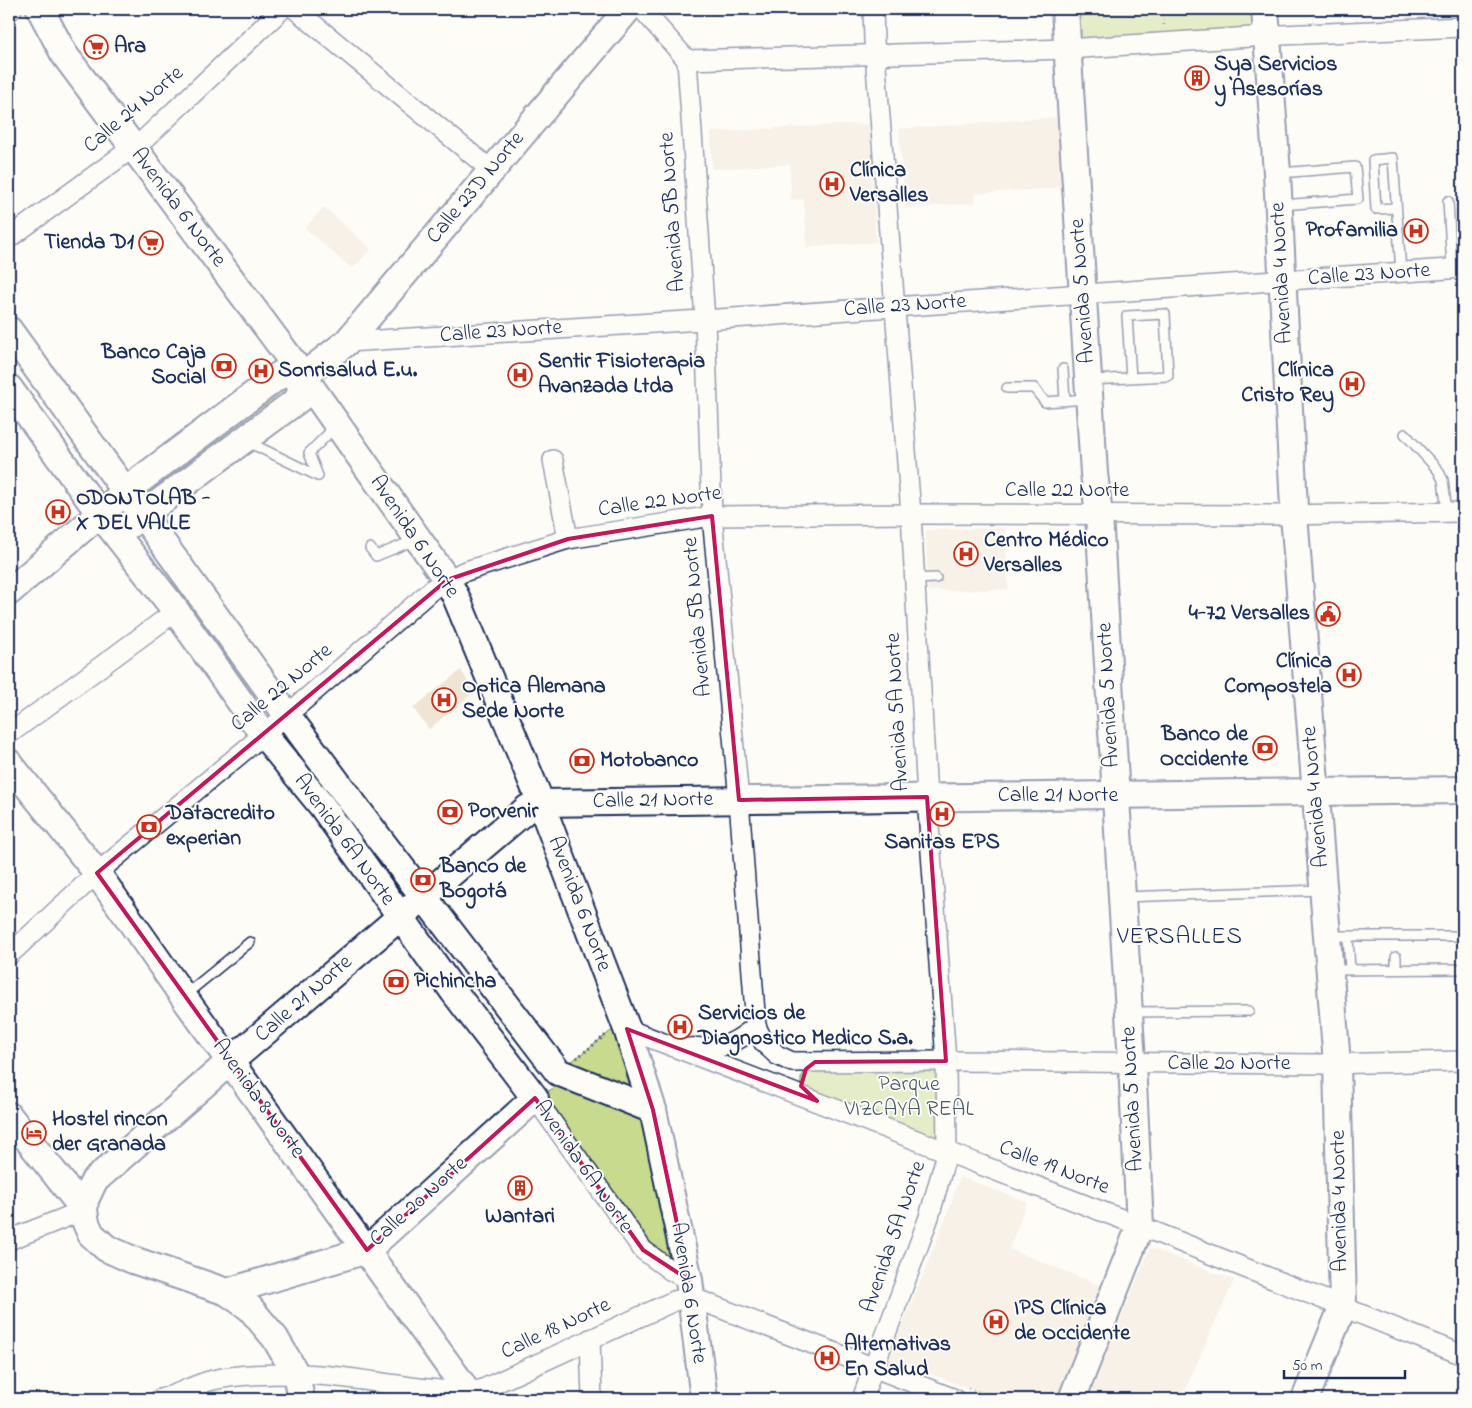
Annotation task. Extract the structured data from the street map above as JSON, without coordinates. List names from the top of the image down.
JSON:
{
  "streets": {
    "street": [
      "Calle 24 Norte",
      "Calle 23D Norte",
      "Avenida 6 Norte",
      "Avenida 5B Norte",
      "Avenida 4 Norte",
      "Calle 23 Norte",
      "Avenida 5 Norte",
      "Calle 22 Norte",
      "Avenida 5A Norte",
      "Calle 21 Norte",
      "Avenida 6A Norte",
      "Calle 20 Norte",
      "Avenida 8 Norte",
      "Calle 19 Norte",
      "Calle 18 Norte"
    ]
  },
  "crossings": [
    ["Calle 24 Norte", "Avenida 6 Norte"],
    ["Calle 23D Norte", "Avenida 6 Norte"],
    ["Calle 23D Norte", "Calle 23 Norte"],
    ["Avenida 6 Norte", "Calle 22 Norte"],
    ["Avenida 6 Norte", "Calle 21 Norte"],
    ["Avenida 6 Norte", "Avenida 6A Norte"],
    ["Avenida 6 Norte", "Calle 19 Norte"],
    ["Avenida 6 Norte", "Calle 18 Norte"],
    ["Avenida 5B Norte", "Calle 23 Norte"],
    ["Avenida 5B Norte", "Calle 22 Norte"],
    ["Avenida 5B Norte", "Calle 21 Norte"],
    ["Avenida 5B Norte", "Calle 20 Norte"],
    ["Avenida 4 Norte", "Calle 23 Norte"],
    ["Avenida 4 Norte", "Calle 22 Norte"],
    ["Avenida 4 Norte", "Calle 21 Norte"],
    ["Avenida 4 Norte", "Calle 20 Norte"],
    ["Avenida 4 Norte", "Calle 19 Norte"],
    ["Calle 23 Norte", "Avenida 5 Norte"],
    ["Calle 23 Norte", "Avenida 5A Norte"],
    ["Avenida 5 Norte", "Calle 22 Norte"],
    ["Avenida 5 Norte", "Calle 21 Norte"],
    ["Avenida 5 Norte", "Calle 20 Norte"],
    ["Avenida 5 Norte", "Calle 19 Norte"],
    ["Calle 22 Norte", "Avenida 5A Norte"],
    ["Calle 22 Norte", "Avenida 6A Norte"],
    ["Calle 22 Norte", "Avenida 8 Norte"],
    ["Avenida 5A Norte", "Calle 21 Norte"],
    ["Avenida 5A Norte", "Calle 20 Norte"],
    ["Avenida 5A Norte", "Calle 19 Norte"],
    ["Calle 21 Norte", "Avenida 6A Norte"],
    ["Calle 21 Norte", "Avenida 8 Norte"],
    ["Avenida 6A Norte", "Calle 20 Norte"],
    ["Avenida 6A Norte", "Calle 18 Norte"],
    ["Calle 20 Norte", "Avenida 8 Norte"],
    ["Avenida 8 Norte", "Calle 18 Norte"]
  ],
  "districts": ["VERSALLES"],
  "parks": ["Parque VIZCAYA REAL"],
  "places": {
    "supermarket": ["Ara", "Tienda D1"],
    "building": ["Sya Servicios y Asesorías", "Wantari"],
    "hospital": [
      "Clínica Versalles",
      "Profamilia",
      "Sonrisalud E.u.",
      "Sentir Fisioterapia Avanzada Ltda",
      "Clínica Cristo Rey",
      "ODONTOLAB - X DEL VALLE",
      "Centro Médico Versalles",
      "Clínica Compostela",
      "Optica Alemana Sede Norte",
      "Sanitas EPS",
      "Servicios de Diagnostico Medico S.a.",
      "IPS Clínica de Occidente",
      "Alternativas En Salud"
    ],
    "bank": [
      "Banco Caja Social",
      "Banco de Occidente",
      "Motobanco",
      "Porvenir",
      "Datacredito experian",
      "Banco de Bogotá",
      "Pichincha"
    ],
    "public building": ["4-72 Versalles"],
    "hotel": ["Hostel rincon der Granada"]
  },
  "scale_bar": "50 m"
}
